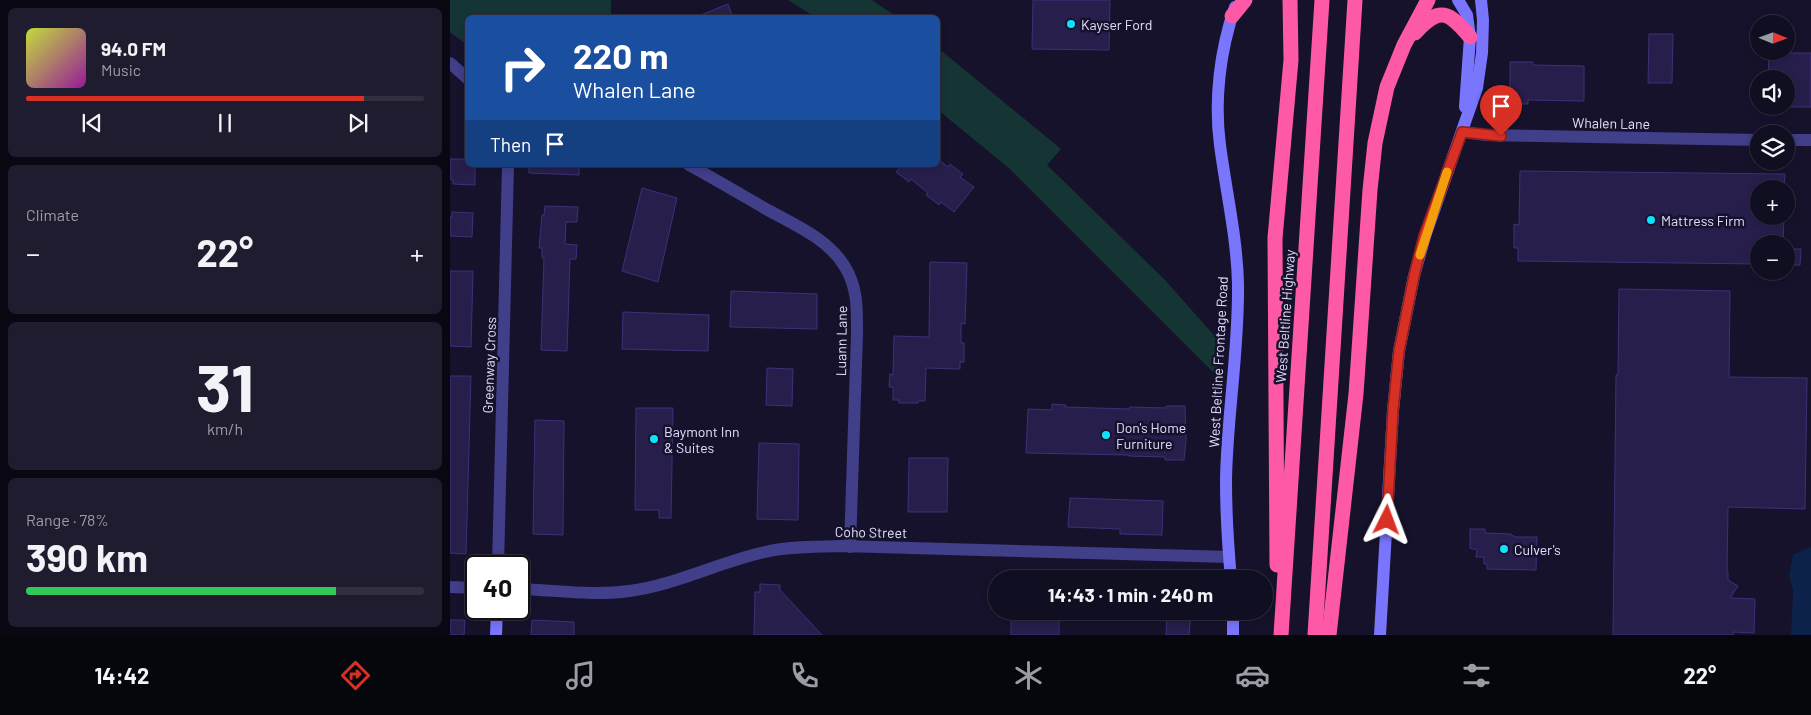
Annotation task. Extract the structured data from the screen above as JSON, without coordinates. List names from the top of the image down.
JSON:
{
  "streets": {
    "highway": ["West Beltline Highway"],
    "street": [
      "Whalen Lane",
      "Luann Lane",
      "West Beltline Frontage Road",
      "Greenway Cross",
      "Coho Street"
    ]
  },
  "crossings": [
    ["Luann Lane", "Coho Street"],
    ["West Beltline Frontage Road", "Coho Street"]
  ],
  "places": [
    "Kayser Ford",
    "Mattress Firm",
    "Don's Home Furniture",
    "Baymont Inn & Suites",
    "Culver's"
  ],
  "north": "right",
  "page": {
    "map_buttons": ["+", "−"],
    "turn": ["220 m", "Whalen Lane"],
    "song": ["94.0 FM", "Music"],
    "then": "Then",
    "tile": [
      "Climate",
      ["31", "km/h"],
      ["Range · 78%", "390 km"]
    ],
    "heat": ["−", "22°", "+"],
    "limit": "40",
    "trip": "14:43 · 1 min · 240 m",
    "tabs": ["14:42", "22°"]
  }
}
